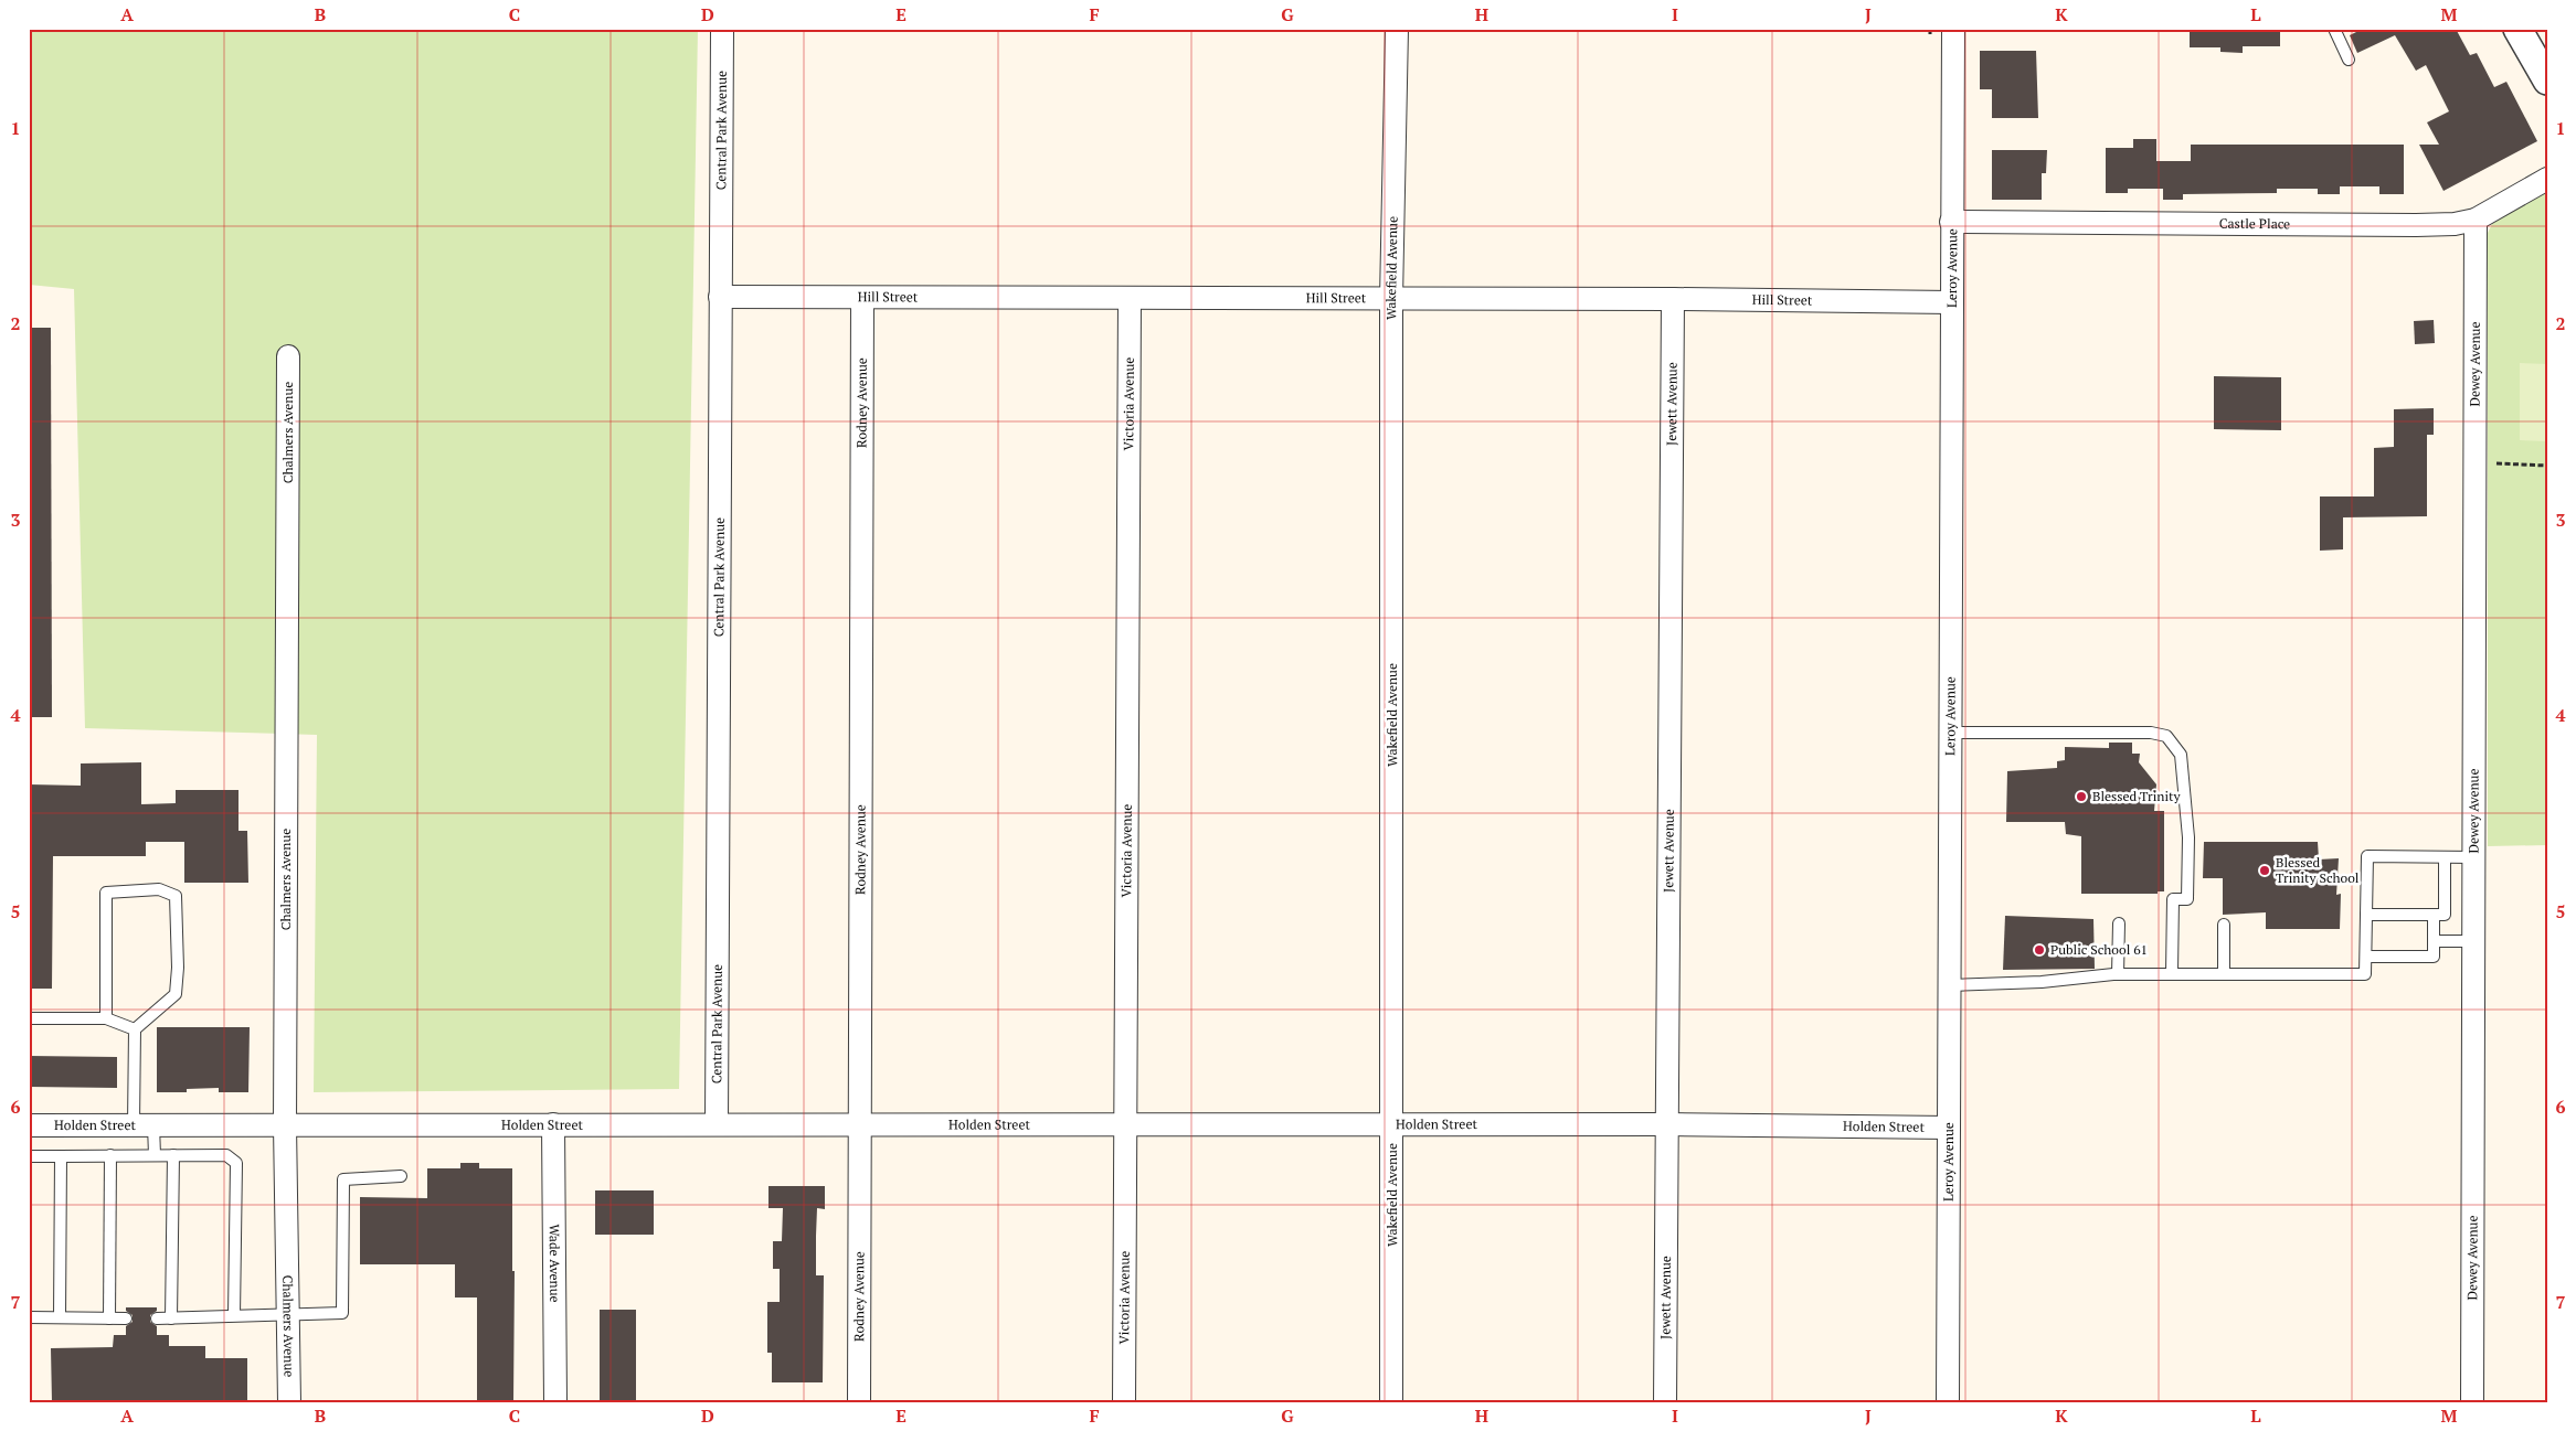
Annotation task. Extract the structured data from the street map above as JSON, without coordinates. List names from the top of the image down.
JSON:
{
  "streets": {
    "street": [
      "Central Park Avenue",
      "Castle Place",
      "Wakefield Avenue",
      "Leroy Avenue",
      "Hill Street",
      "Dewey Avenue",
      "Rodney Avenue",
      "Victoria Avenue",
      "Jewett Avenue",
      "Chalmers Avenue",
      "Holden Street",
      "Wade Avenue"
    ]
  },
  "crossings": [
    ["Central Park Avenue", "Hill Street"],
    ["Central Park Avenue", "Holden Street"],
    ["Castle Place", "Leroy Avenue"],
    ["Castle Place", "Dewey Avenue"],
    ["Wakefield Avenue", "Hill Street"],
    ["Wakefield Avenue", "Holden Street"],
    ["Leroy Avenue", "Hill Street"],
    ["Leroy Avenue", "Holden Street"],
    ["Hill Street", "Rodney Avenue"],
    ["Hill Street", "Victoria Avenue"],
    ["Hill Street", "Jewett Avenue"],
    ["Rodney Avenue", "Holden Street"],
    ["Victoria Avenue", "Holden Street"],
    ["Jewett Avenue", "Holden Street"],
    ["Chalmers Avenue", "Holden Street"],
    ["Holden Street", "Wade Avenue"]
  ],
  "places": ["Blessed Trinity", "Blessed Trinity School", "Public School 61"],
  "grid": {
    "columns": [
      "A",
      "B",
      "C",
      "D",
      "E",
      "F",
      "G",
      "H",
      "I",
      "J",
      "K",
      "L",
      "M"
    ],
    "rows": [
      "1",
      "2",
      "3",
      "4",
      "5",
      "6",
      "7"
    ]
  }
}
